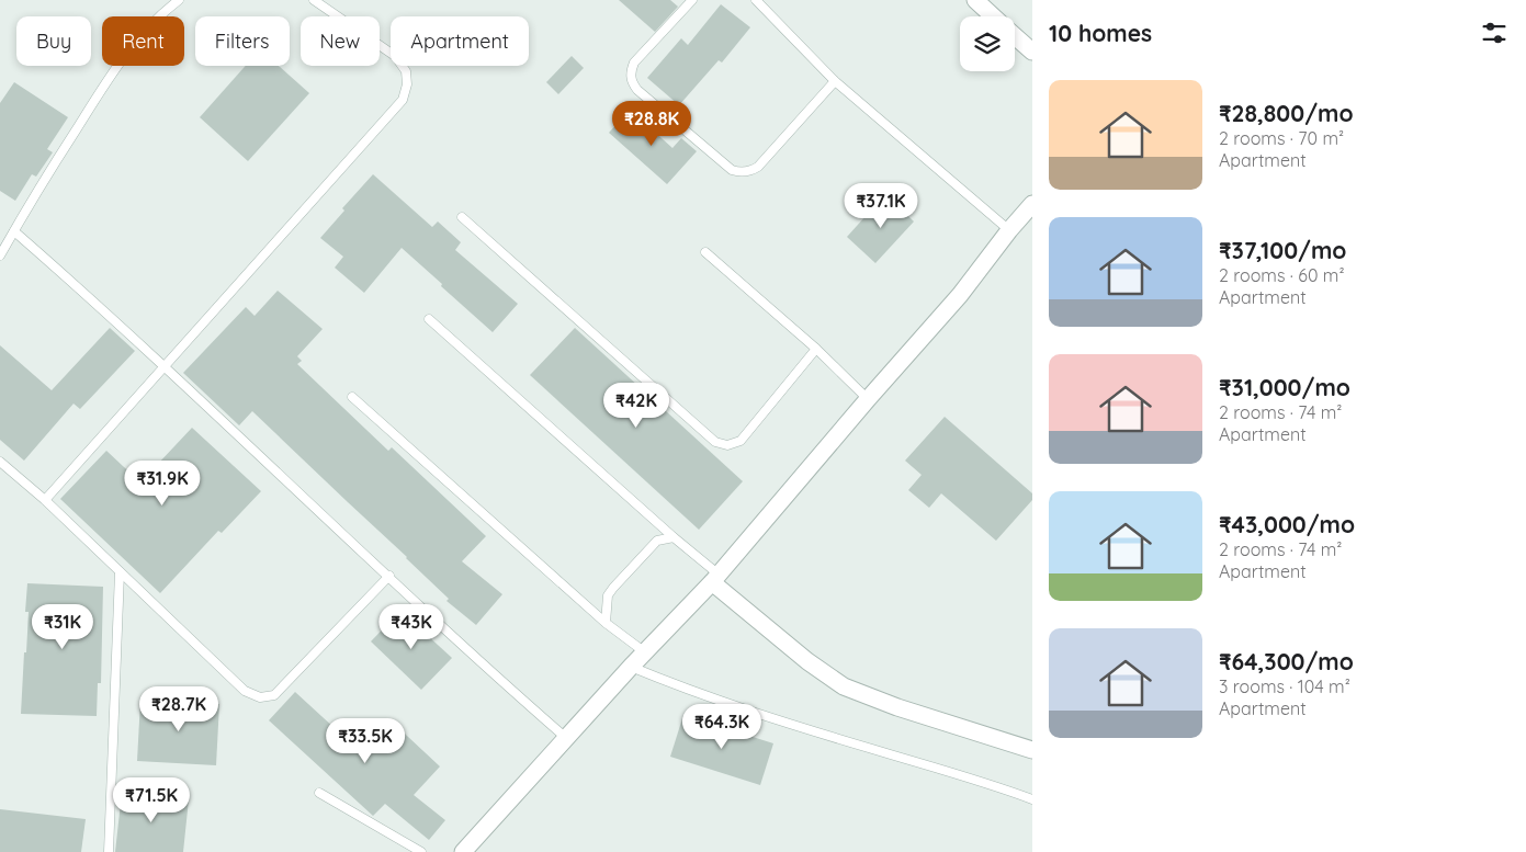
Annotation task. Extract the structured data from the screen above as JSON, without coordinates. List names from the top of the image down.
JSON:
{
  "page": {
    "heading": "10 homes",
    "chip": [
      "Buy",
      "Rent",
      "Filters",
      "New",
      "Apartment"
    ],
    "list": [
      {
        "name": "₹28,800/mo",
        "note": "2 rooms · 70 m² · Apartment"
      },
      {
        "name": "₹37,100/mo",
        "note": "2 rooms · 60 m² · Apartment"
      },
      {
        "name": "₹31,000/mo",
        "note": "2 rooms · 74 m² · Apartment"
      },
      {
        "name": "₹43,000/mo",
        "note": "2 rooms · 74 m² · Apartment"
      },
      {
        "name": "₹64,300/mo",
        "note": "3 rooms · 104 m² · Apartment"
      }
    ],
    "price": [
      "₹28.8K",
      "₹37.1K",
      "₹42K",
      "₹31.9K",
      "₹31K",
      "₹43K",
      "₹28.7K",
      "₹64.3K",
      "₹33.5K",
      "₹71.5K"
    ]
  }
}
